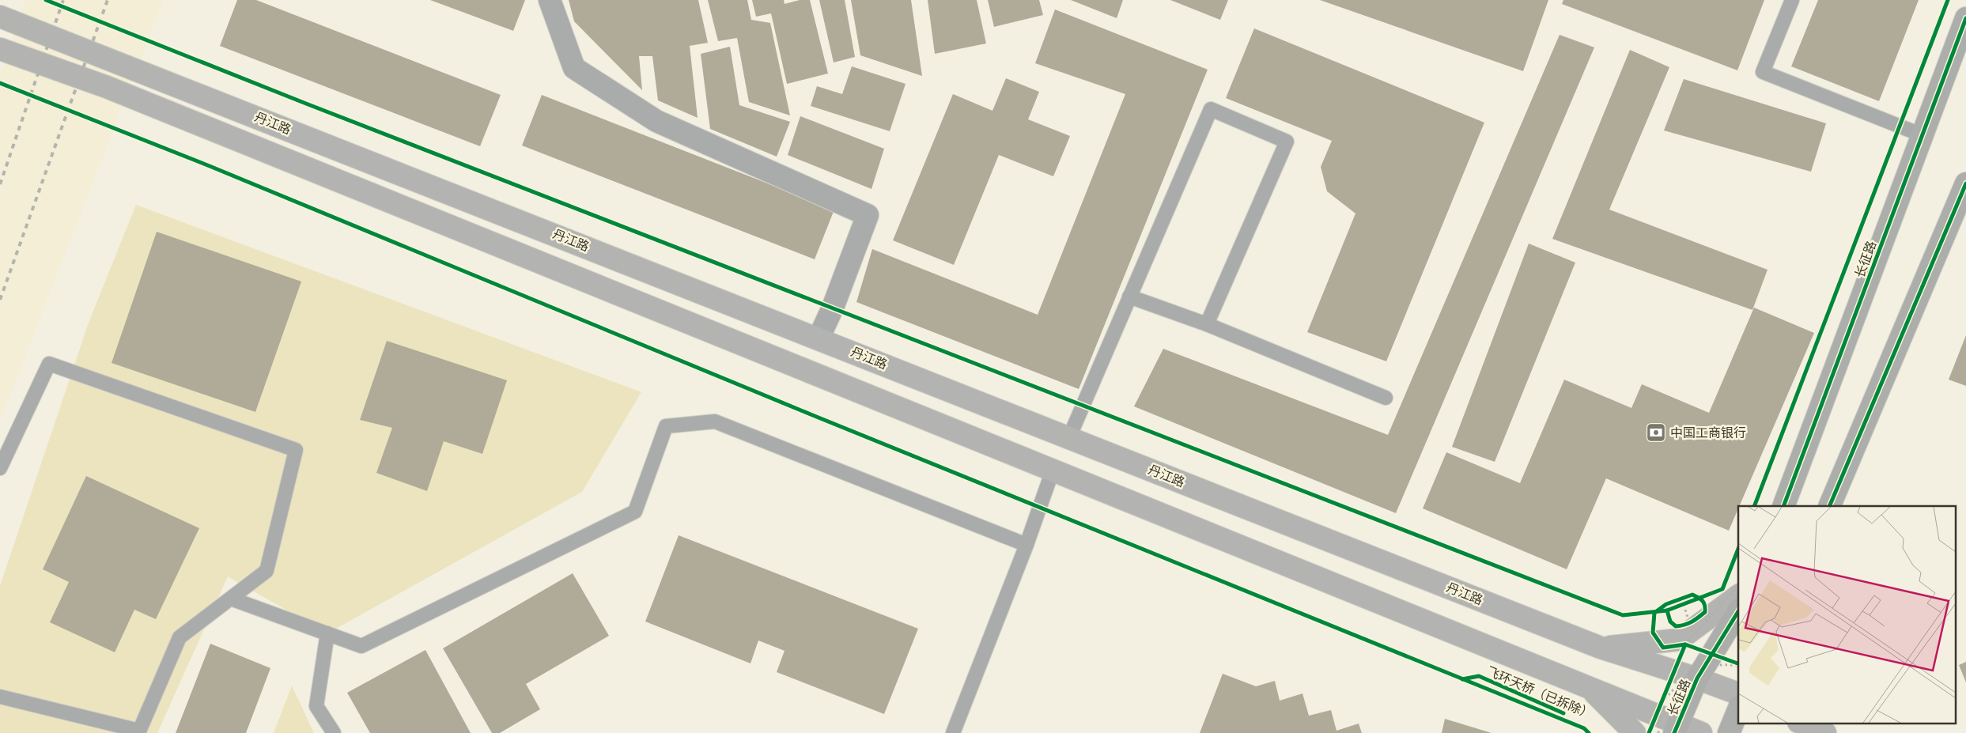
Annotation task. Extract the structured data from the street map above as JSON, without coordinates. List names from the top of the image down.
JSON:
{
  "streets": {
    "main road": ["丹江路", "长征路"],
    "cycle path": ["飞环天桥（已拆除）"]
  },
  "crossings": [
    ["丹江路", "长征路"]
  ],
  "places": {
    "bank": ["中国工商银行"]
  }
}
